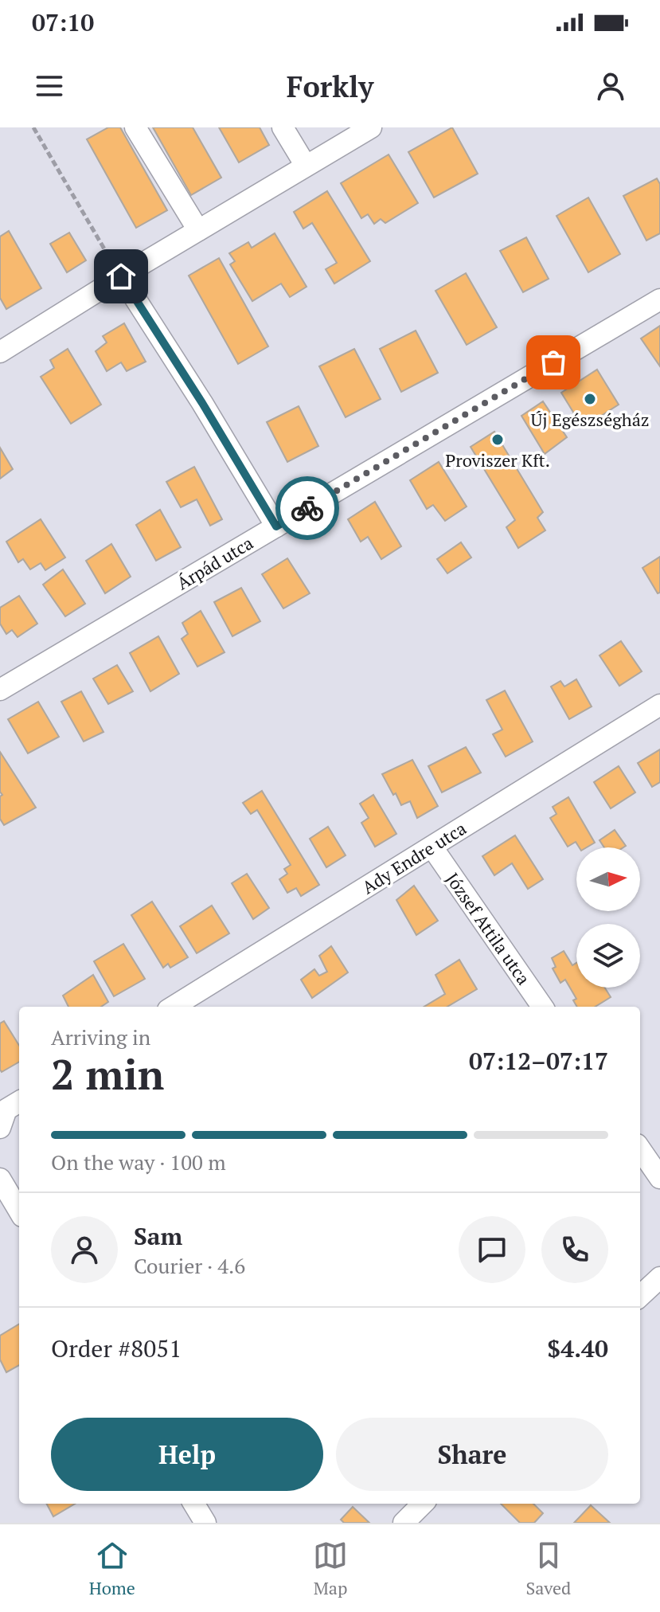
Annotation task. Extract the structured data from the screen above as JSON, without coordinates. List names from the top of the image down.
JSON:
{
  "streets": {
    "street": ["Árpád utca", "Ady Endre utca", "József Attila utca"]
  },
  "crossings": [
    ["Ady Endre utca", "József Attila utca"]
  ],
  "places": ["Új Egészségház", "Proviszer Kft."],
  "north": "right",
  "page": {
    "status": "07:10",
    "header": "Forkly",
    "heading": ["2 min", "Arriving in", "07:12–07:17"],
    "panel": [
      "Sam",
      "Courier · 4.6",
      "Order #8051",
      "$4.40"
    ],
    "bar": "On the way · 100 m",
    "buttons": ["Help", "Share"],
    "tabs": ["Home", "Map", "Saved"]
  }
}
